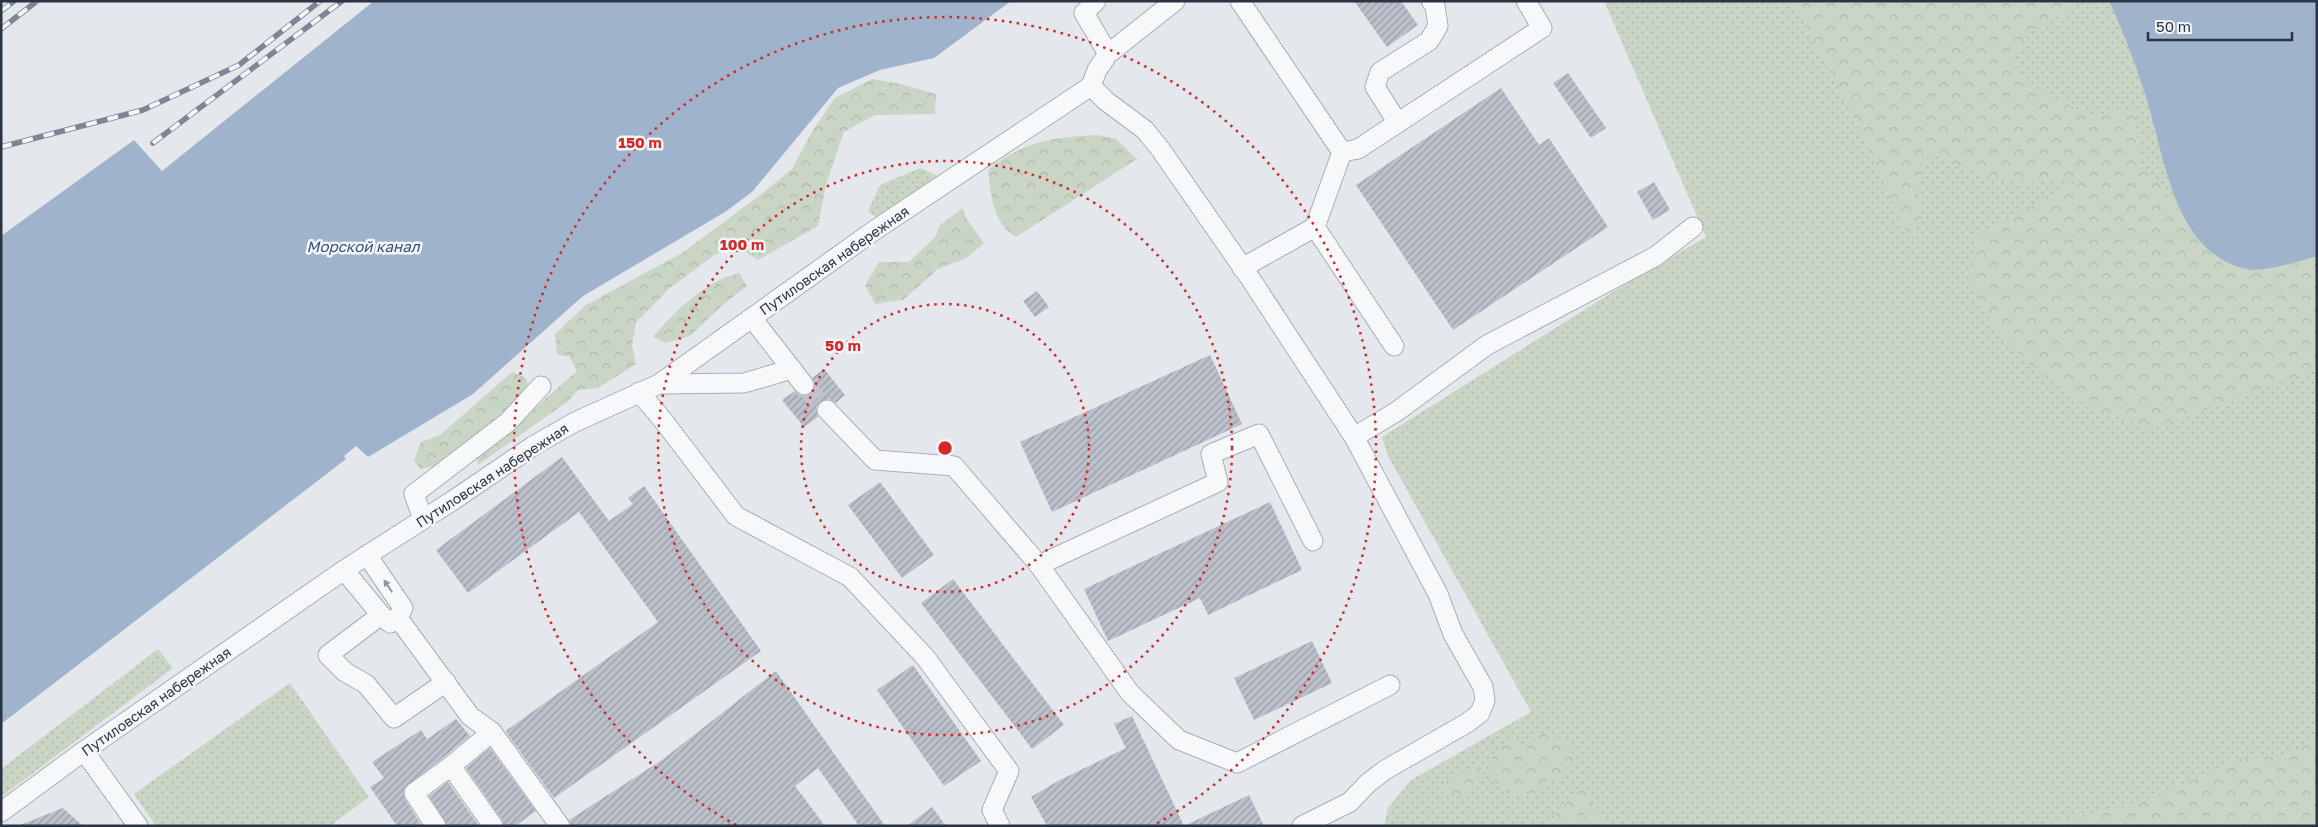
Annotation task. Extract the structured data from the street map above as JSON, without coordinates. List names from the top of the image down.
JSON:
{
  "streets": {
    "street": ["Путиловская набережная"]
  },
  "water": ["Морской канал"],
  "scale_bar": "50 m",
  "rings": ["150 m", "100 m", "50 m"]
}
